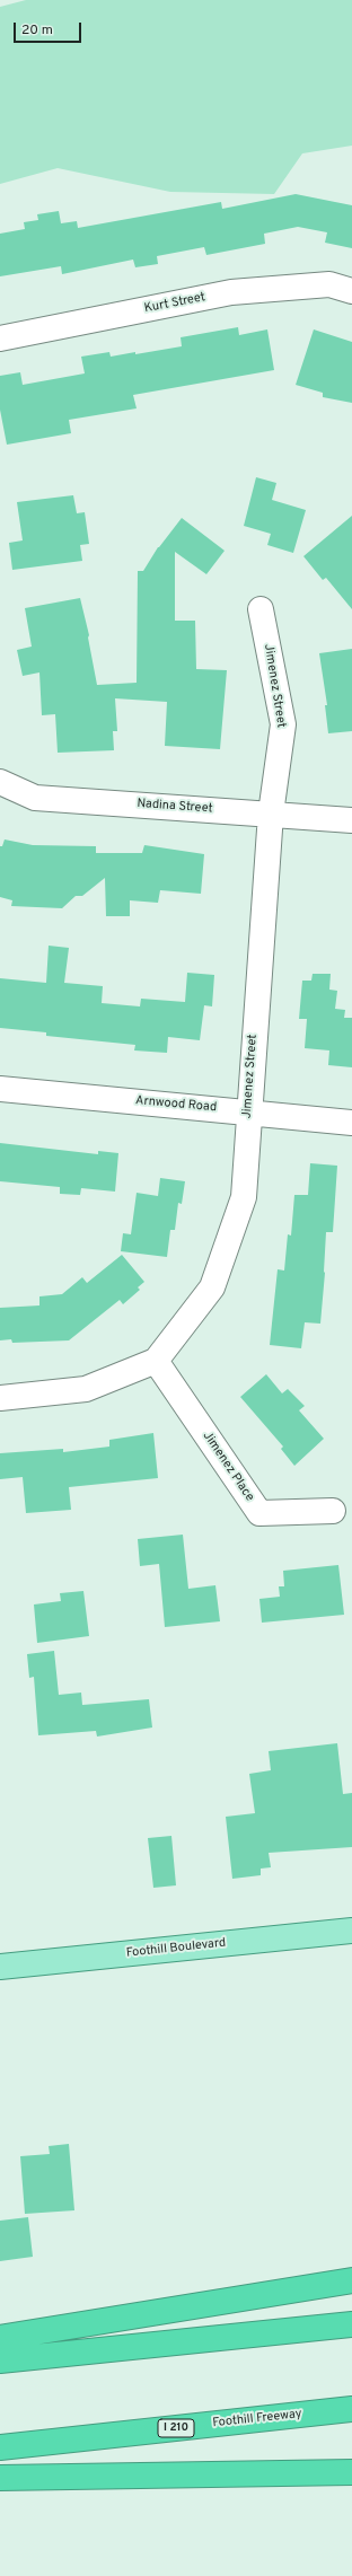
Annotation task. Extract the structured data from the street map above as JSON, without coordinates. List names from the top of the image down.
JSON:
{
  "streets": {
    "highway": ["Foothill Freeway", "I 210"],
    "main road": ["Foothill Boulevard"],
    "street": [
      "Kurt Street",
      "Jimenez Street",
      "Nadina Street",
      "Arnwood Road",
      "Jimenez Place"
    ]
  },
  "crossings": [
    ["Jimenez Street", "Nadina Street"],
    ["Jimenez Street", "Arnwood Road"],
    ["Jimenez Street", "Jimenez Place"]
  ],
  "scale_bar": "20 m"
}
